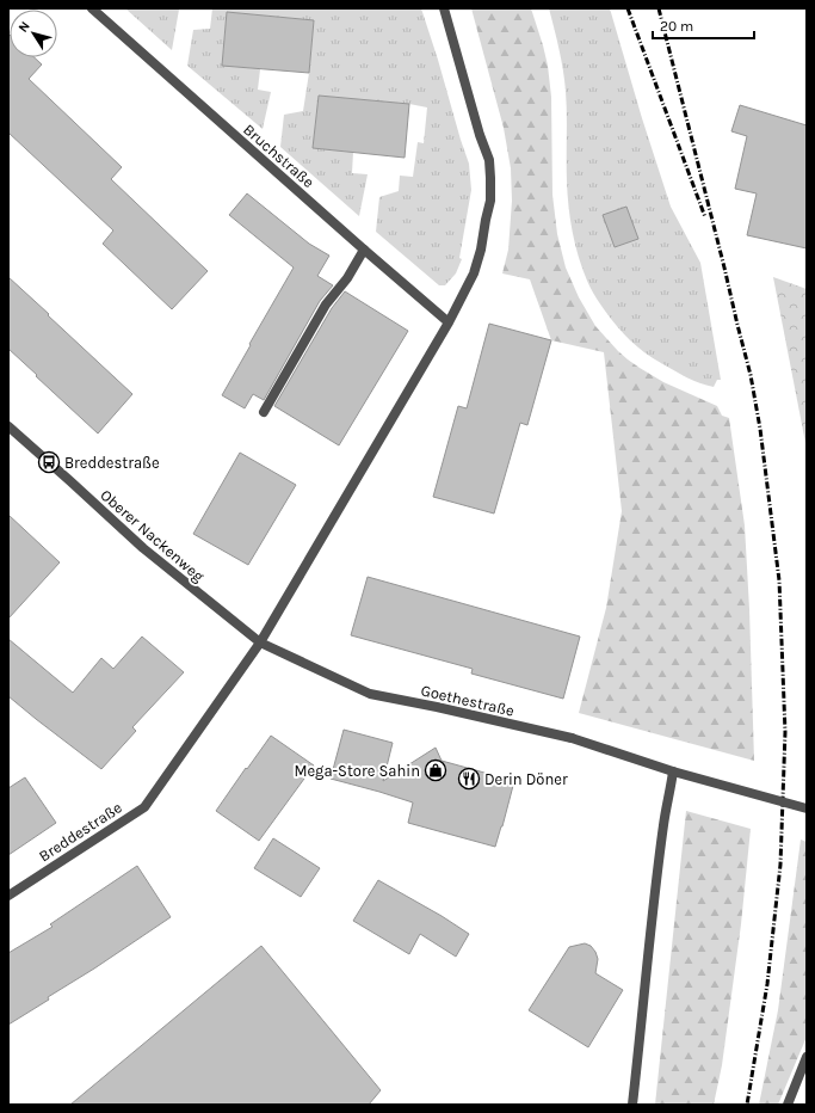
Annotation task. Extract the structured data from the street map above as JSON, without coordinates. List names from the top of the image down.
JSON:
{
  "streets": {
    "street": [
      "Bruchstraße",
      "Oberer Nackenweg",
      "Goethestraße",
      "Breddestraße"
    ]
  },
  "crossings": [
    ["Bruchstraße", "Breddestraße"],
    ["Oberer Nackenweg", "Goethestraße"],
    ["Oberer Nackenweg", "Breddestraße"],
    ["Goethestraße", "Breddestraße"]
  ],
  "places": {
    "bus stop": ["Breddestraße"],
    "shop": ["Mega-Store Sahin"],
    "restaurant": ["Derin Döner"]
  },
  "scale_bar": "20 m",
  "north": "top left"
}
